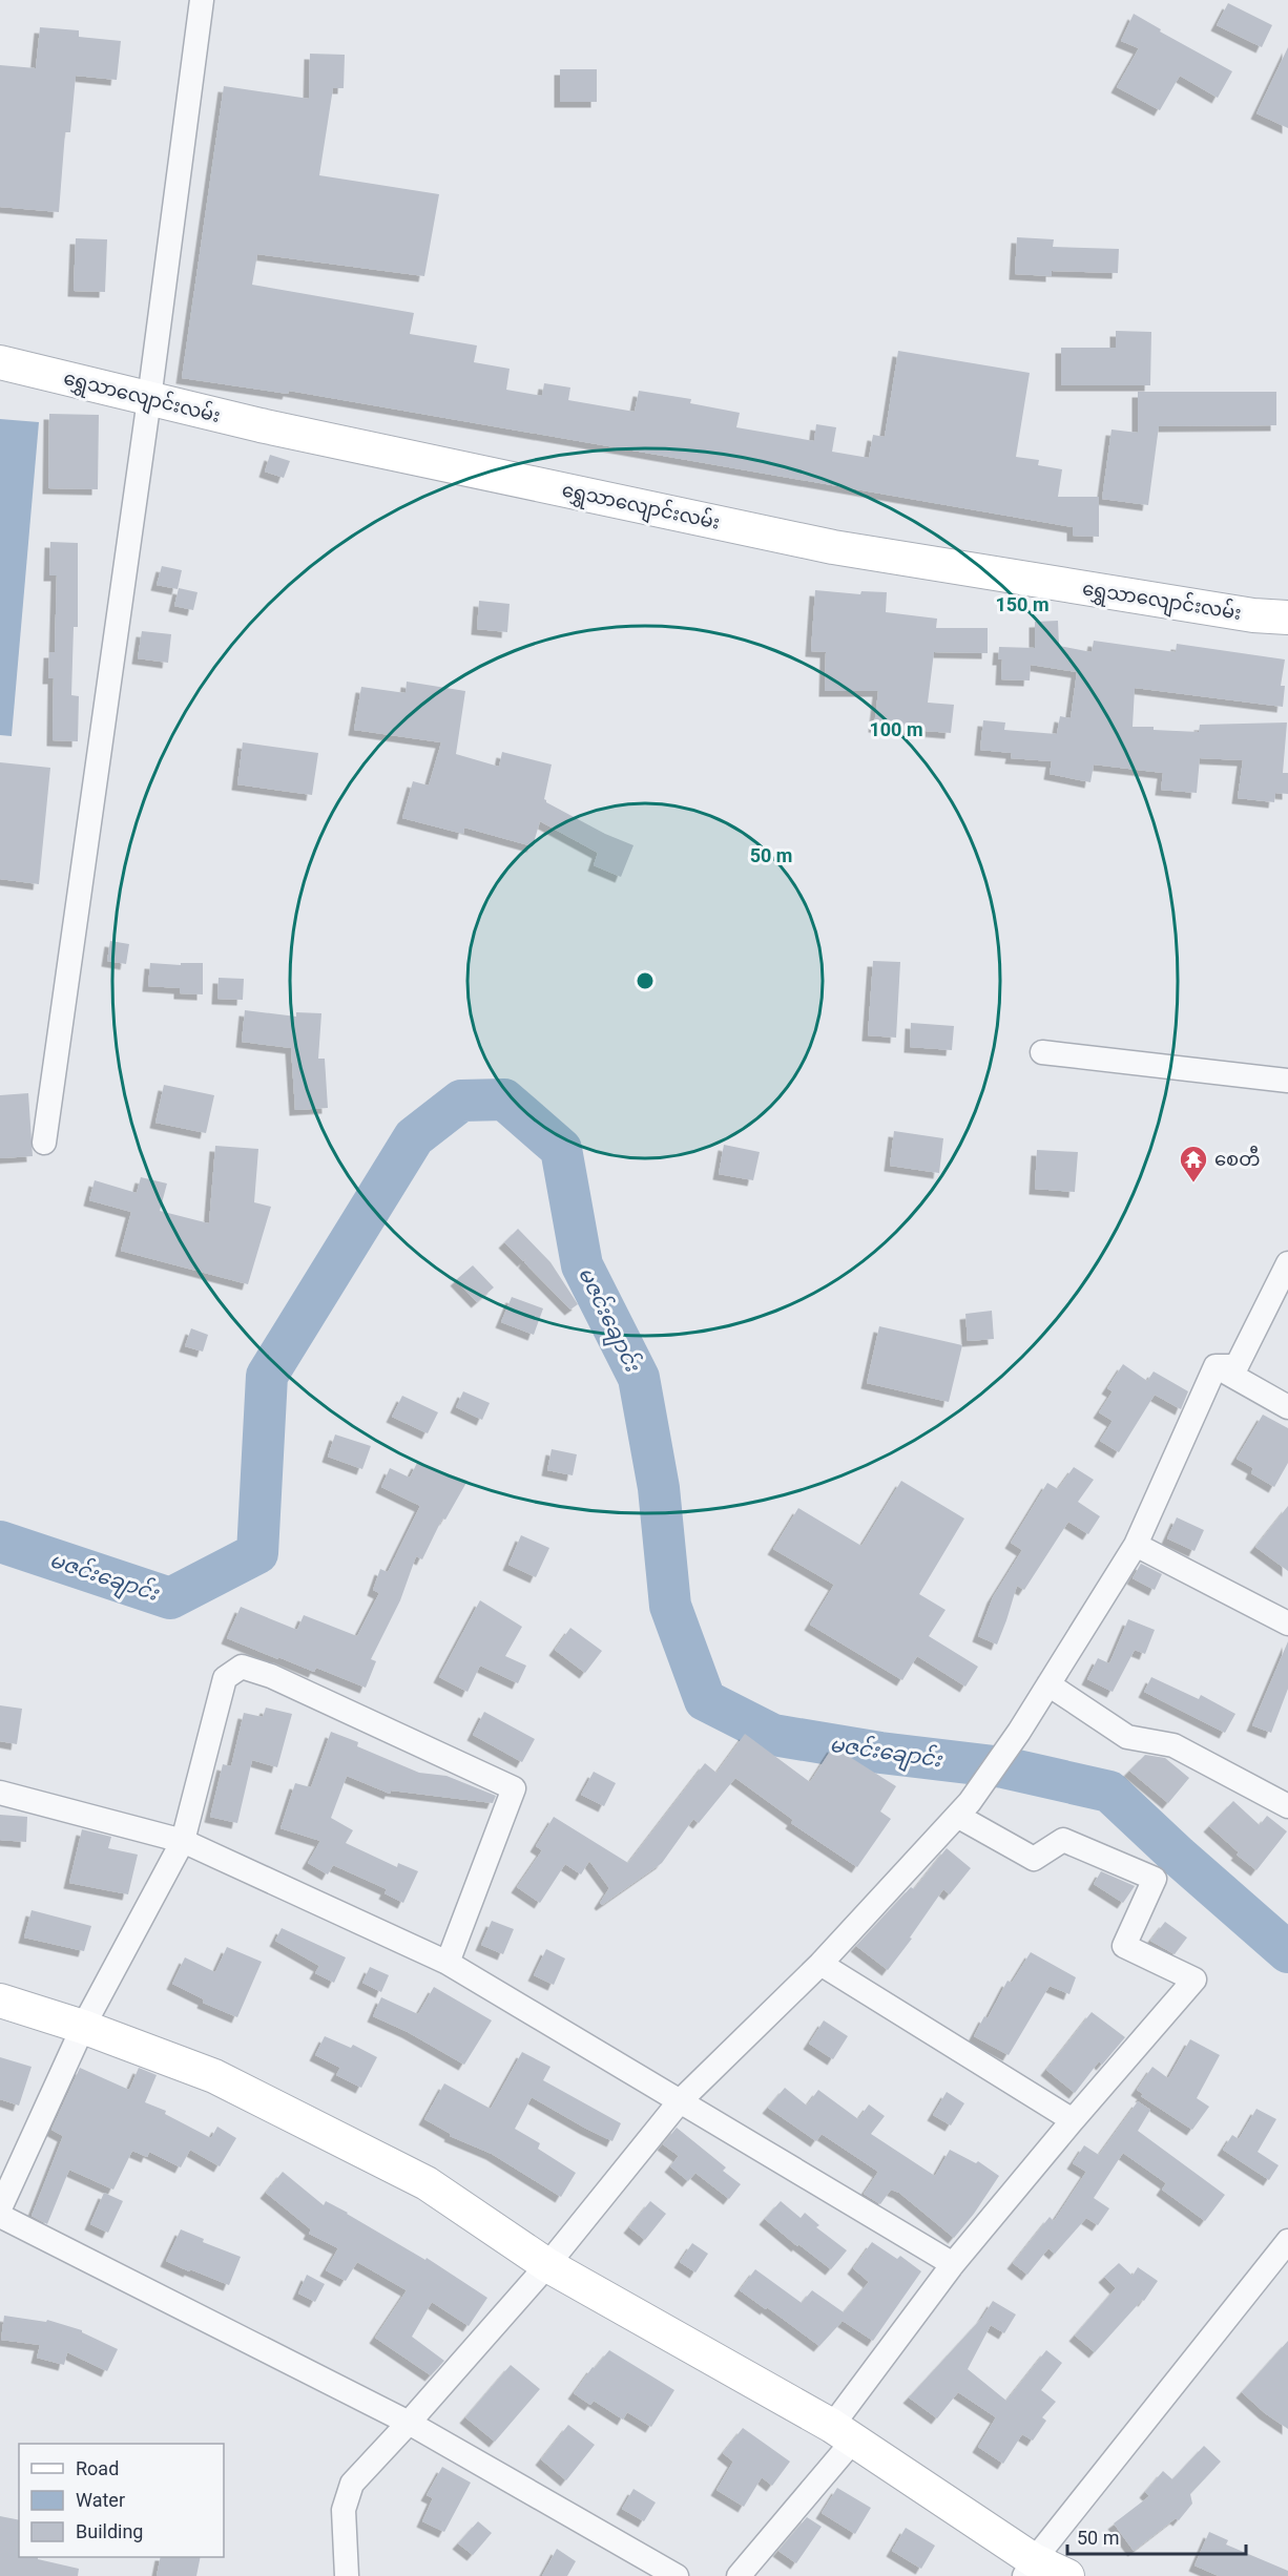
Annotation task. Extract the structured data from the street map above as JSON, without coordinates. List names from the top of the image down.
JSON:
{
  "streets": {
    "street": ["ရွှေသာလျောင်းလမ်း"]
  },
  "water": ["မဇင်းချောင်း"],
  "places": {
    "temple": ["စေတီ"]
  },
  "legend": ["Road", "Water", "Building"],
  "scale_bar": "50 m",
  "rings": ["150 m", "100 m", "50 m"]
}
